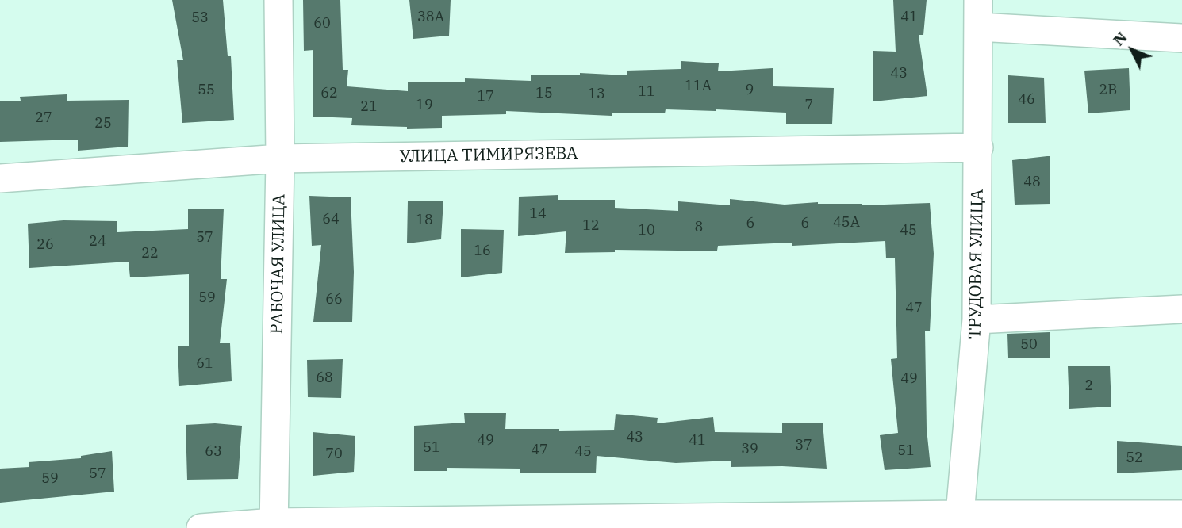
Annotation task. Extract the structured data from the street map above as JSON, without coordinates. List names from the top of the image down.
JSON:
{
  "streets": {
    "street": ["УЛИЦА ТИМИРЯЗЕВА", "РАБОЧАЯ УЛИЦА", "ТРУДОВАЯ УЛИЦА"]
  },
  "crossings": [
    ["УЛИЦА ТИМИРЯЗЕВА", "РАБОЧАЯ УЛИЦА"],
    ["УЛИЦА ТИМИРЯЗЕВА", "ТРУДОВАЯ УЛИЦА"]
  ],
  "house_numbers": [
    "38А",
    "41",
    "53",
    "60",
    "43",
    "11А",
    "55",
    "9",
    "2В",
    "11",
    "62",
    "15",
    "13",
    "17",
    "46",
    "19",
    "7",
    "21",
    "27",
    "25",
    "48",
    "14",
    "64",
    "18",
    "45А",
    "6",
    "6",
    "12",
    "8",
    "10",
    "45",
    "57",
    "24",
    "26",
    "16",
    "22",
    "59",
    "66",
    "47",
    "50",
    "61",
    "68",
    "49",
    "2",
    "43",
    "49",
    "41",
    "37",
    "51",
    "39",
    "47",
    "51",
    "63",
    "45",
    "70",
    "52",
    "57",
    "59"
  ],
  "north": "top left"
}
